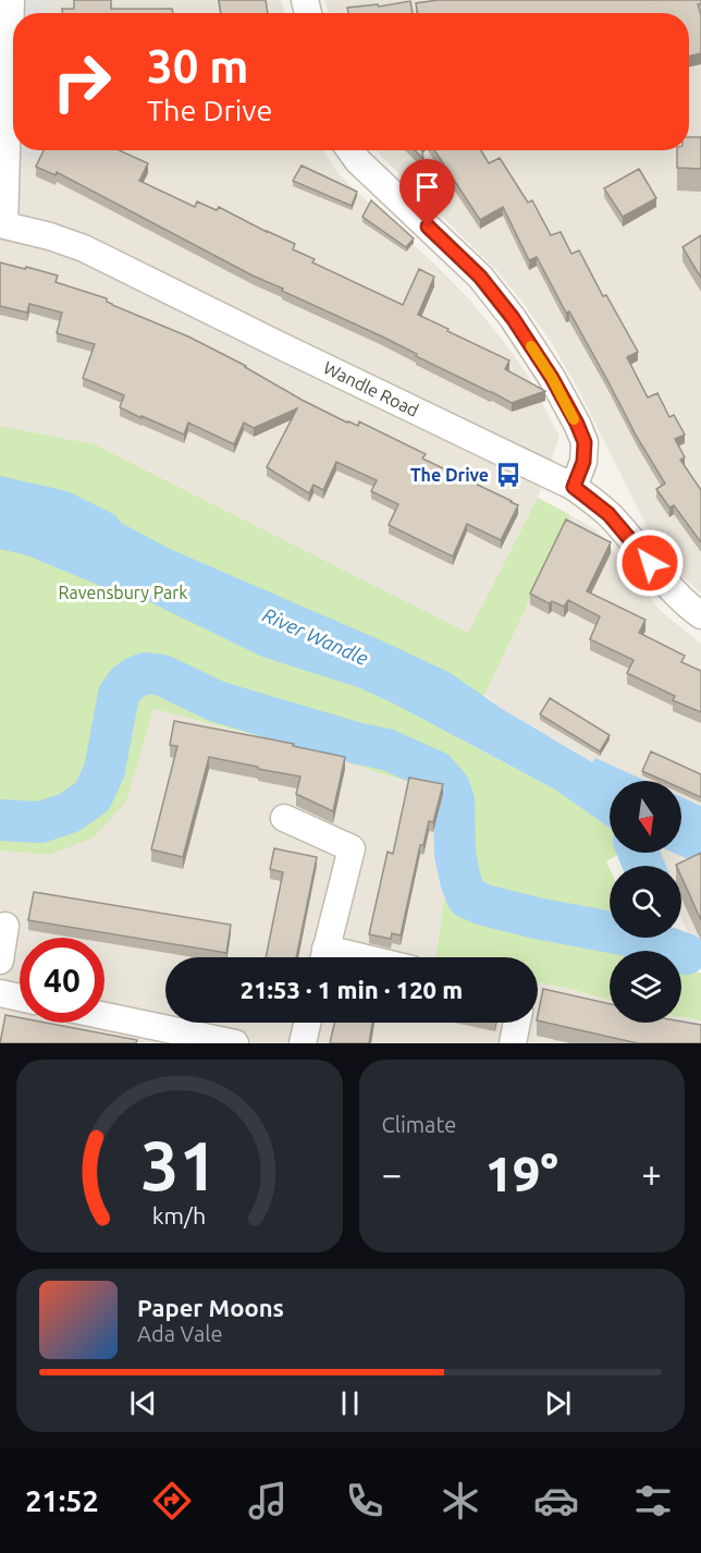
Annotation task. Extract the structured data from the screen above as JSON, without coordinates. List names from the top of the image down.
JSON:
{
  "streets": {
    "street": ["Wandle Road"]
  },
  "water": ["River Wandle"],
  "parks": ["Ravensbury Park"],
  "places": {
    "bus stop": ["The Drive"]
  },
  "north": "bottom",
  "page": {
    "turn": ["30 m", "The Drive"],
    "limit": "40",
    "trip": "21:53 · 1 min · 120 m",
    "tile": "Climate",
    "heat": ["−", "19°", "+"],
    "song": ["Paper Moons", "Ada Vale"],
    "tabs": "21:52",
    "gauge": ["31", "km/h"]
  }
}
